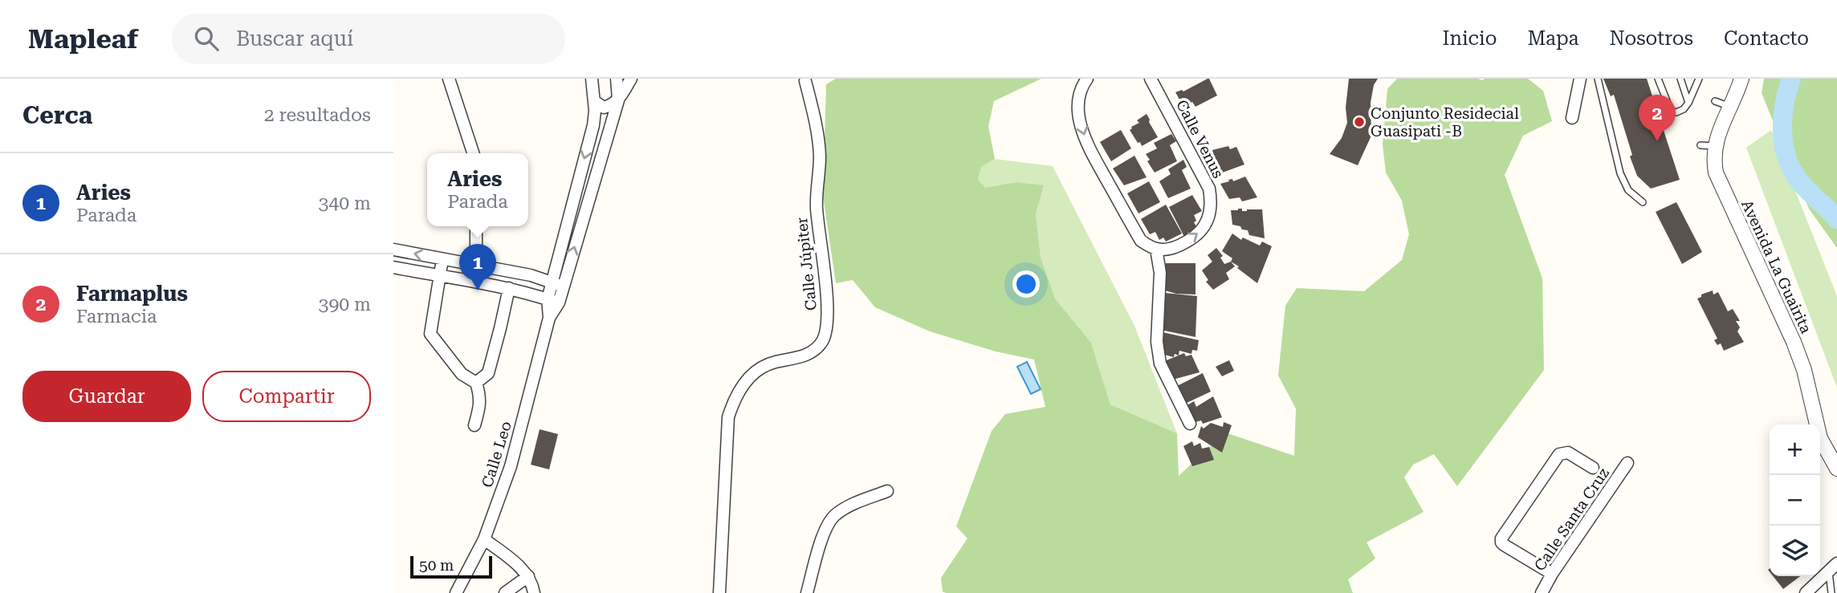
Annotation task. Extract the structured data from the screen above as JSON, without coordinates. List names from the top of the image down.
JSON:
{
  "streets": {
    "street": [
      "Calle Venus",
      "Calle Júpiter",
      "Avenida La Guairita",
      "Calle Leo",
      "Calle Santa Cruz"
    ]
  },
  "places": ["Conjunto Residecial Guasipati -B"],
  "scale_bar": "50 m",
  "page": {
    "header": "Mapleaf",
    "search": "Buscar aquí",
    "nav": [
      "Inicio",
      "Mapa",
      "Nosotros",
      "Contacto"
    ],
    "heading": ["Cerca", "2 resultados"],
    "pins": ["2", "1"],
    "list": [
      {
        "mark": "1",
        "name": "Aries",
        "note": "Parada",
        "value": "340 m"
      },
      {
        "mark": "2",
        "name": "Farmaplus",
        "note": "Farmacia",
        "value": "390 m"
      }
    ],
    "popup": ["Aries", "Parada"],
    "buttons": ["Guardar", "Compartir"],
    "map_buttons": ["+", "−"],
    "scale": "50 m"
  }
}
